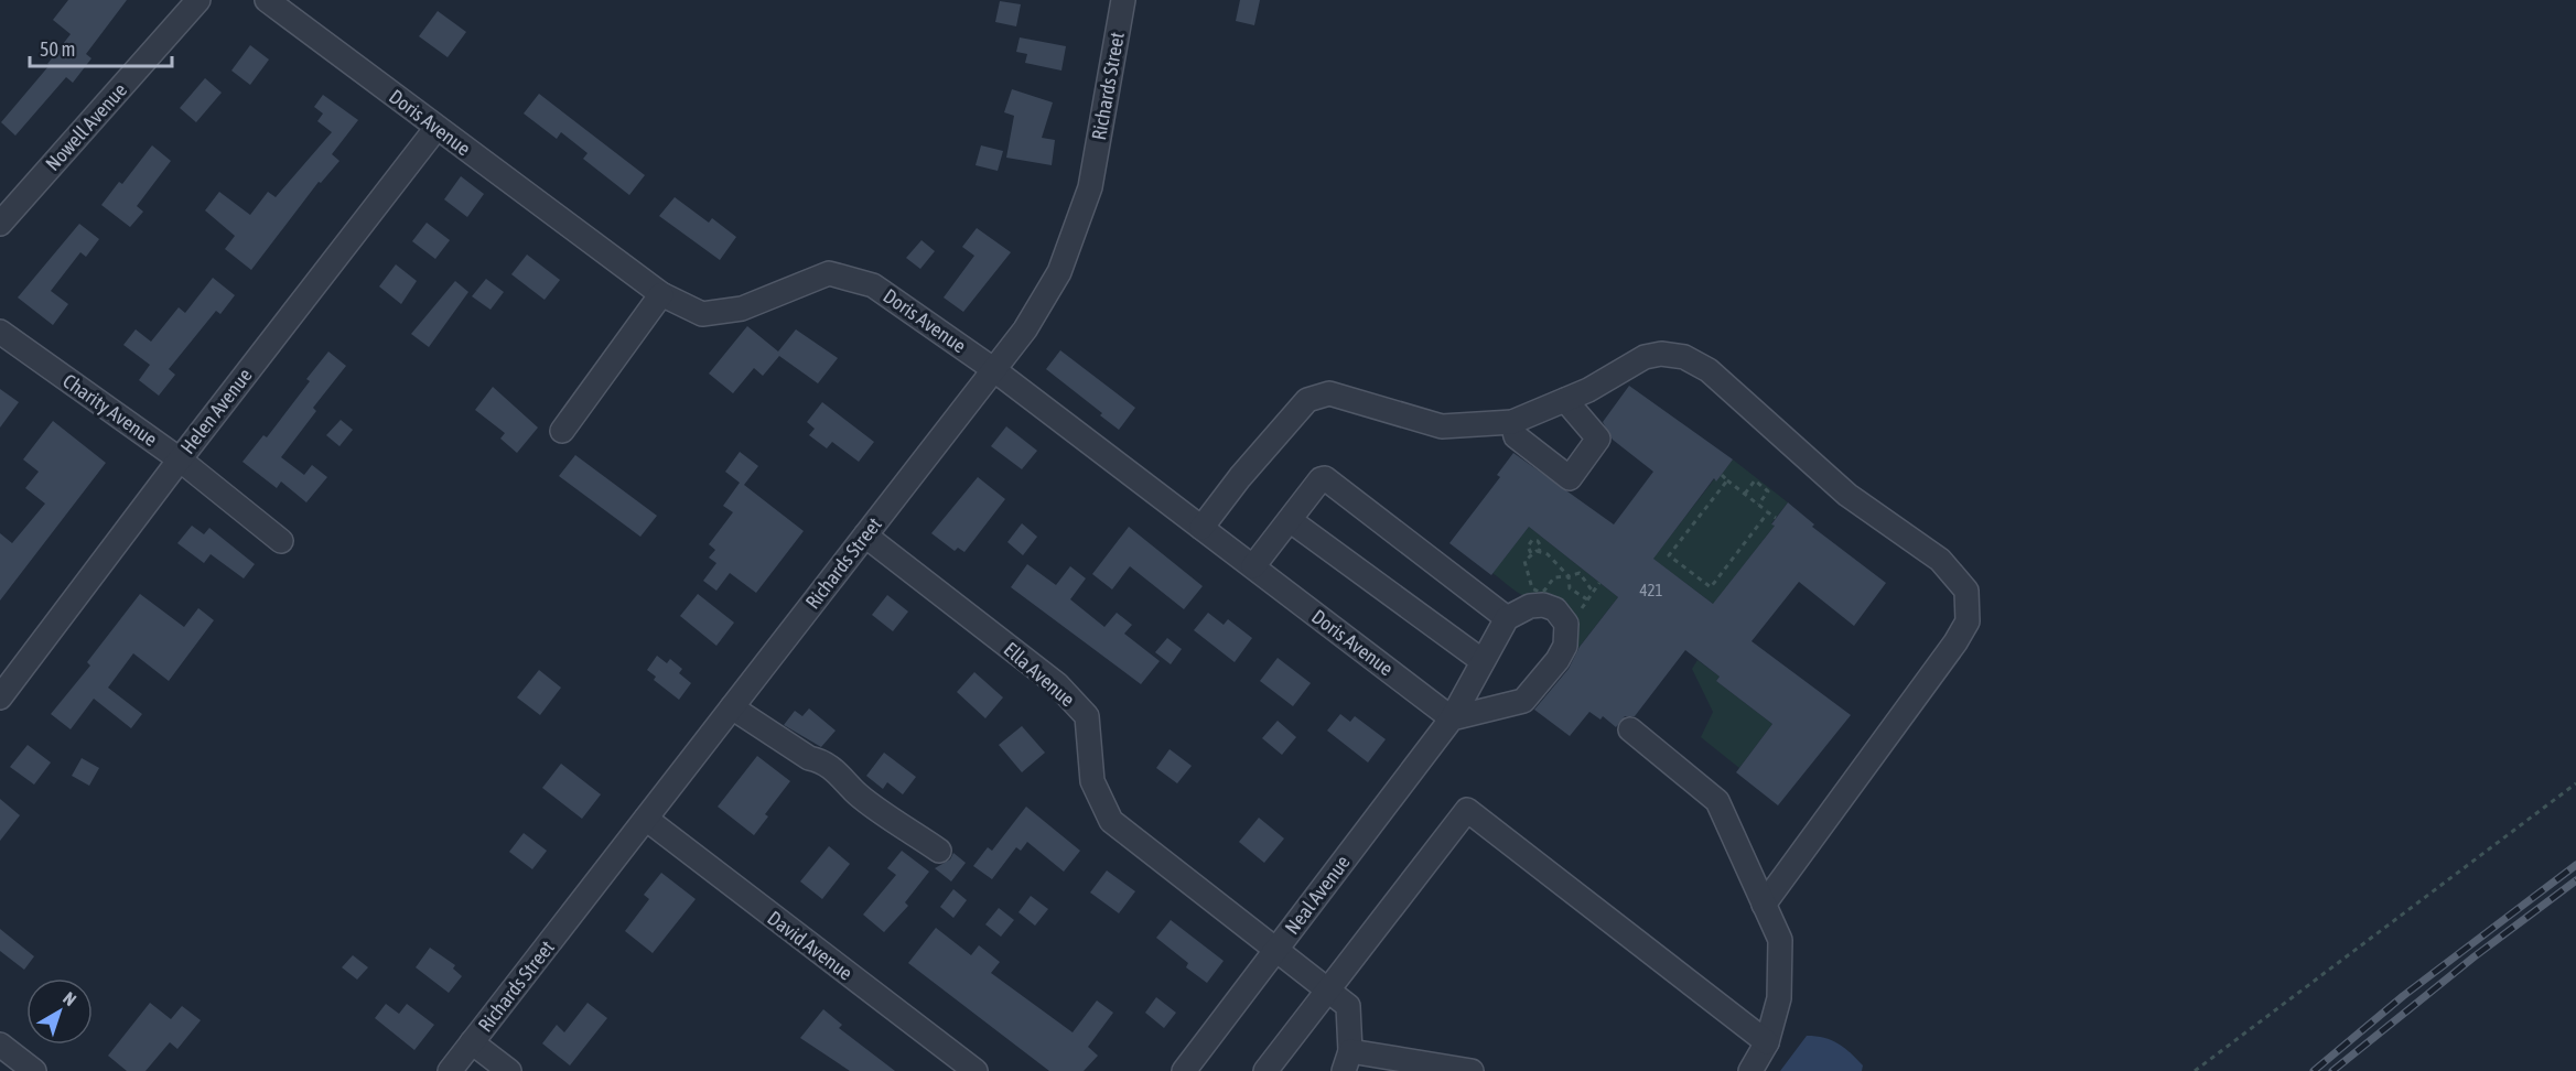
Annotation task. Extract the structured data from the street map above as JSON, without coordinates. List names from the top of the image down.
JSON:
{
  "streets": {
    "street": [
      "Richards Street",
      "Doris Avenue",
      "Nowell Avenue",
      "Charity Avenue",
      "Helen Avenue",
      "Ella Avenue",
      "Neal Avenue",
      "David Avenue"
    ]
  },
  "crossings": [
    ["Richards Street", "Doris Avenue"],
    ["Richards Street", "Ella Avenue"],
    ["Richards Street", "David Avenue"],
    ["Doris Avenue", "Helen Avenue"],
    ["Doris Avenue", "Neal Avenue"],
    ["Charity Avenue", "Helen Avenue"],
    ["Ella Avenue", "Neal Avenue"]
  ],
  "house_numbers": ["421"],
  "scale_bar": "50 m",
  "north": "top right"
}
